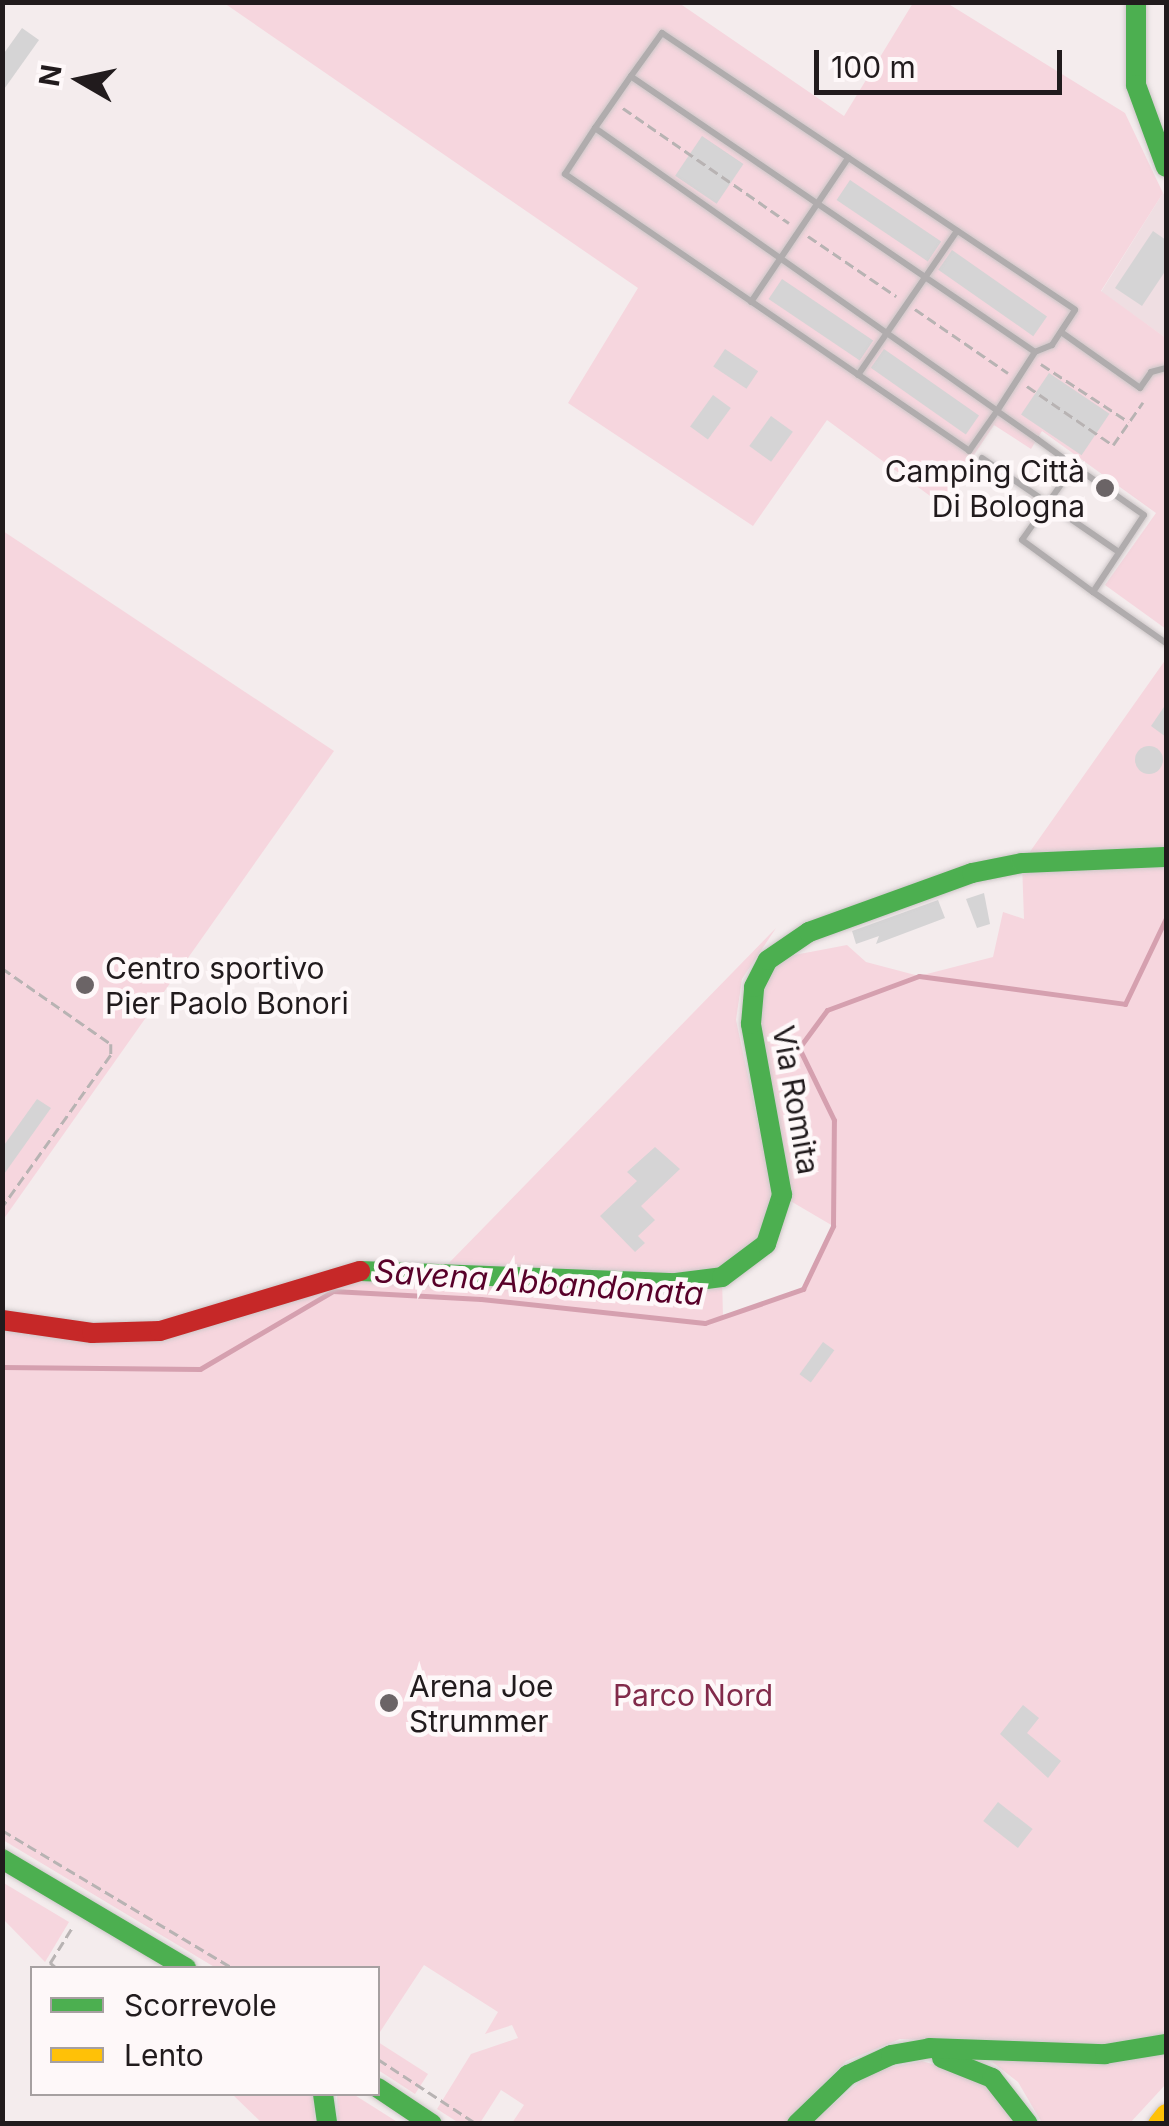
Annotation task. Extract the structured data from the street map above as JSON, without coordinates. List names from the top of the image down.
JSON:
{
  "streets": {
    "main road": ["Via Romita"]
  },
  "water": ["Savena Abbandonata"],
  "parks": ["Parco Nord"],
  "places": ["Camping Città Di Bologna", "Centro sportivo Pier Paolo Bonori", "Arena Joe Strummer"],
  "legend": ["Scorrevole", "Lento"],
  "scale_bar": "100 m",
  "north": "left"
}
